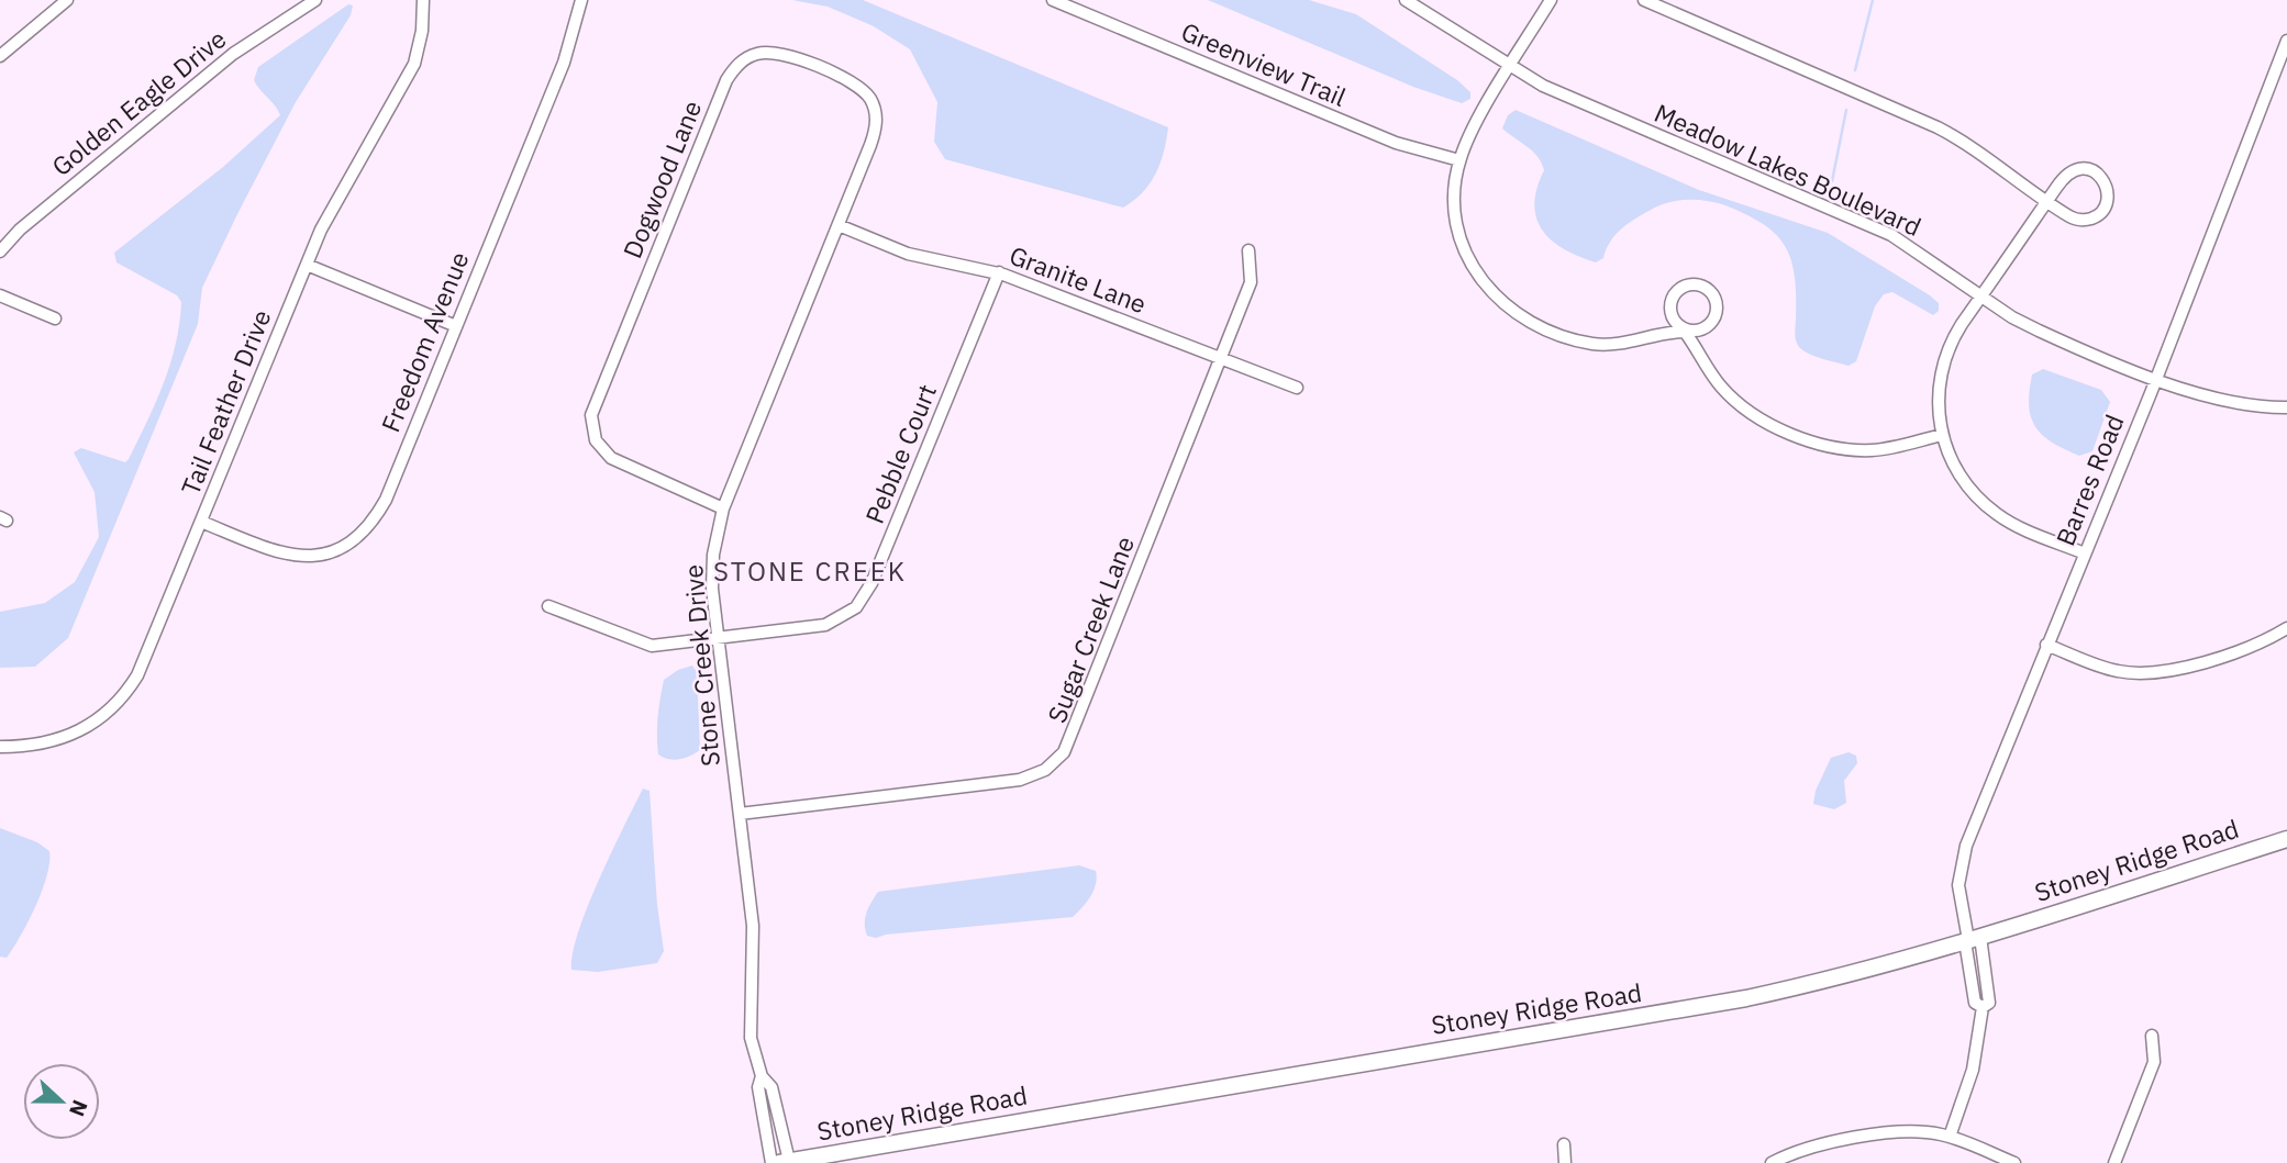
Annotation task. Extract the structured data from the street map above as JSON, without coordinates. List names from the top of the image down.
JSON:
{
  "streets": {
    "street": [
      "Greenview Trail",
      "Golden Eagle Drive",
      "Meadow Lakes Boulevard",
      "Dogwood Lane",
      "Granite Lane",
      "Freedom Avenue",
      "Tail Feather Drive",
      "Pebble Court",
      "Barres Road",
      "Sugar Creek Lane",
      "Stone Creek Drive",
      "Stoney Ridge Road"
    ]
  },
  "crossings": [
    ["Meadow Lakes Boulevard", "Barres Road"],
    ["Dogwood Lane", "Granite Lane"],
    ["Dogwood Lane", "Stone Creek Drive"],
    ["Granite Lane", "Pebble Court"],
    ["Granite Lane", "Sugar Creek Lane"],
    ["Granite Lane", "Stone Creek Drive"],
    ["Freedom Avenue", "Tail Feather Drive"],
    ["Pebble Court", "Stone Creek Drive"],
    ["Barres Road", "Stoney Ridge Road"],
    ["Sugar Creek Lane", "Stone Creek Drive"],
    ["Stone Creek Drive", "Stoney Ridge Road"]
  ],
  "districts": ["STONE CREEK"],
  "north": "right"
}
